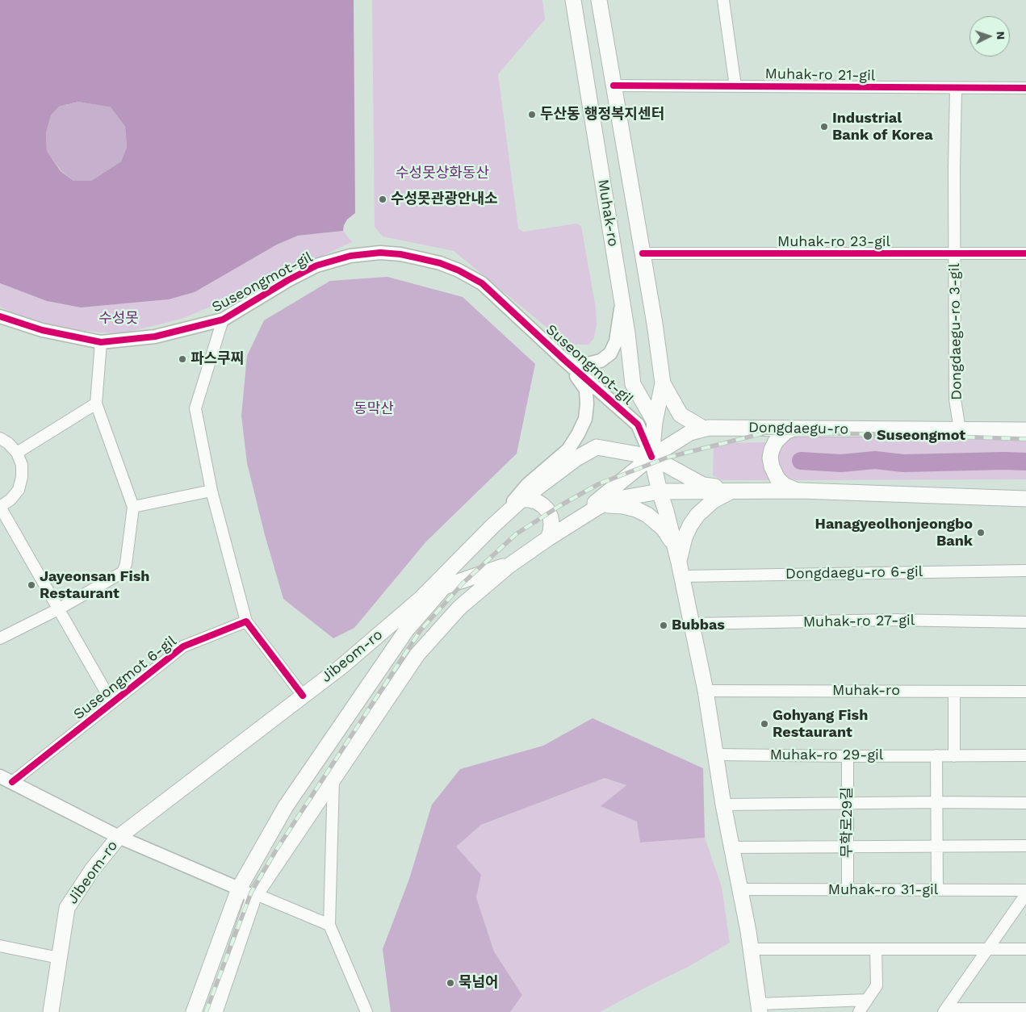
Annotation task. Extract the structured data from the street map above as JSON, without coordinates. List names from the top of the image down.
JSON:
{
  "streets": {
    "main road": ["Muhak-ro", "Dongdaegu-ro", "Jibeom-ro"],
    "street": [
      "Muhak-ro 21-gil",
      "Muhak-ro 23-gil",
      "Suseongmot-gil",
      "Dongdaegu-ro 3-gil",
      "Dongdaegu-ro 6-gil",
      "Muhak-ro 27-gil",
      "Suseongmot 6-gil",
      "Muhak-ro 29-gil",
      "무학로29길",
      "Muhak-ro 31-gil"
    ]
  },
  "crossings": [
    ["Muhak-ro 21-gil", "Muhak-ro"],
    ["Muhak-ro 21-gil", "Dongdaegu-ro 3-gil"],
    ["Muhak-ro", "Muhak-ro 23-gil"],
    ["Muhak-ro", "Suseongmot-gil"],
    ["Muhak-ro", "Dongdaegu-ro"],
    ["Muhak-ro", "Dongdaegu-ro 6-gil"],
    ["Muhak-ro", "Muhak-ro 27-gil"],
    ["Muhak-ro", "Jibeom-ro"],
    ["Muhak-ro", "Muhak-ro 29-gil"],
    ["Muhak-ro", "Muhak-ro 31-gil"],
    ["Muhak-ro 23-gil", "Dongdaegu-ro 3-gil"],
    ["Suseongmot-gil", "Dongdaegu-ro"],
    ["Suseongmot-gil", "Jibeom-ro"],
    ["Dongdaegu-ro 3-gil", "Dongdaegu-ro"],
    ["Dongdaegu-ro", "Jibeom-ro"],
    ["Muhak-ro 29-gil", "무학로29길"],
    ["무학로29길", "Muhak-ro 31-gil"]
  ],
  "parks": ["수성못상화동산", "수성못", "동막산"],
  "places": [
    "두산동 행정복지센터",
    "Industrial Bank of Korea",
    "수성못관광안내소",
    "파스쿠찌",
    "Suseongmot",
    "Hanagyeolhonjeongbo Bank",
    "Jayeonsan Fish Restaurant",
    "Bubbas",
    "Gohyang Fish Restaurant",
    "묵넘어"
  ],
  "north": "right"
}
